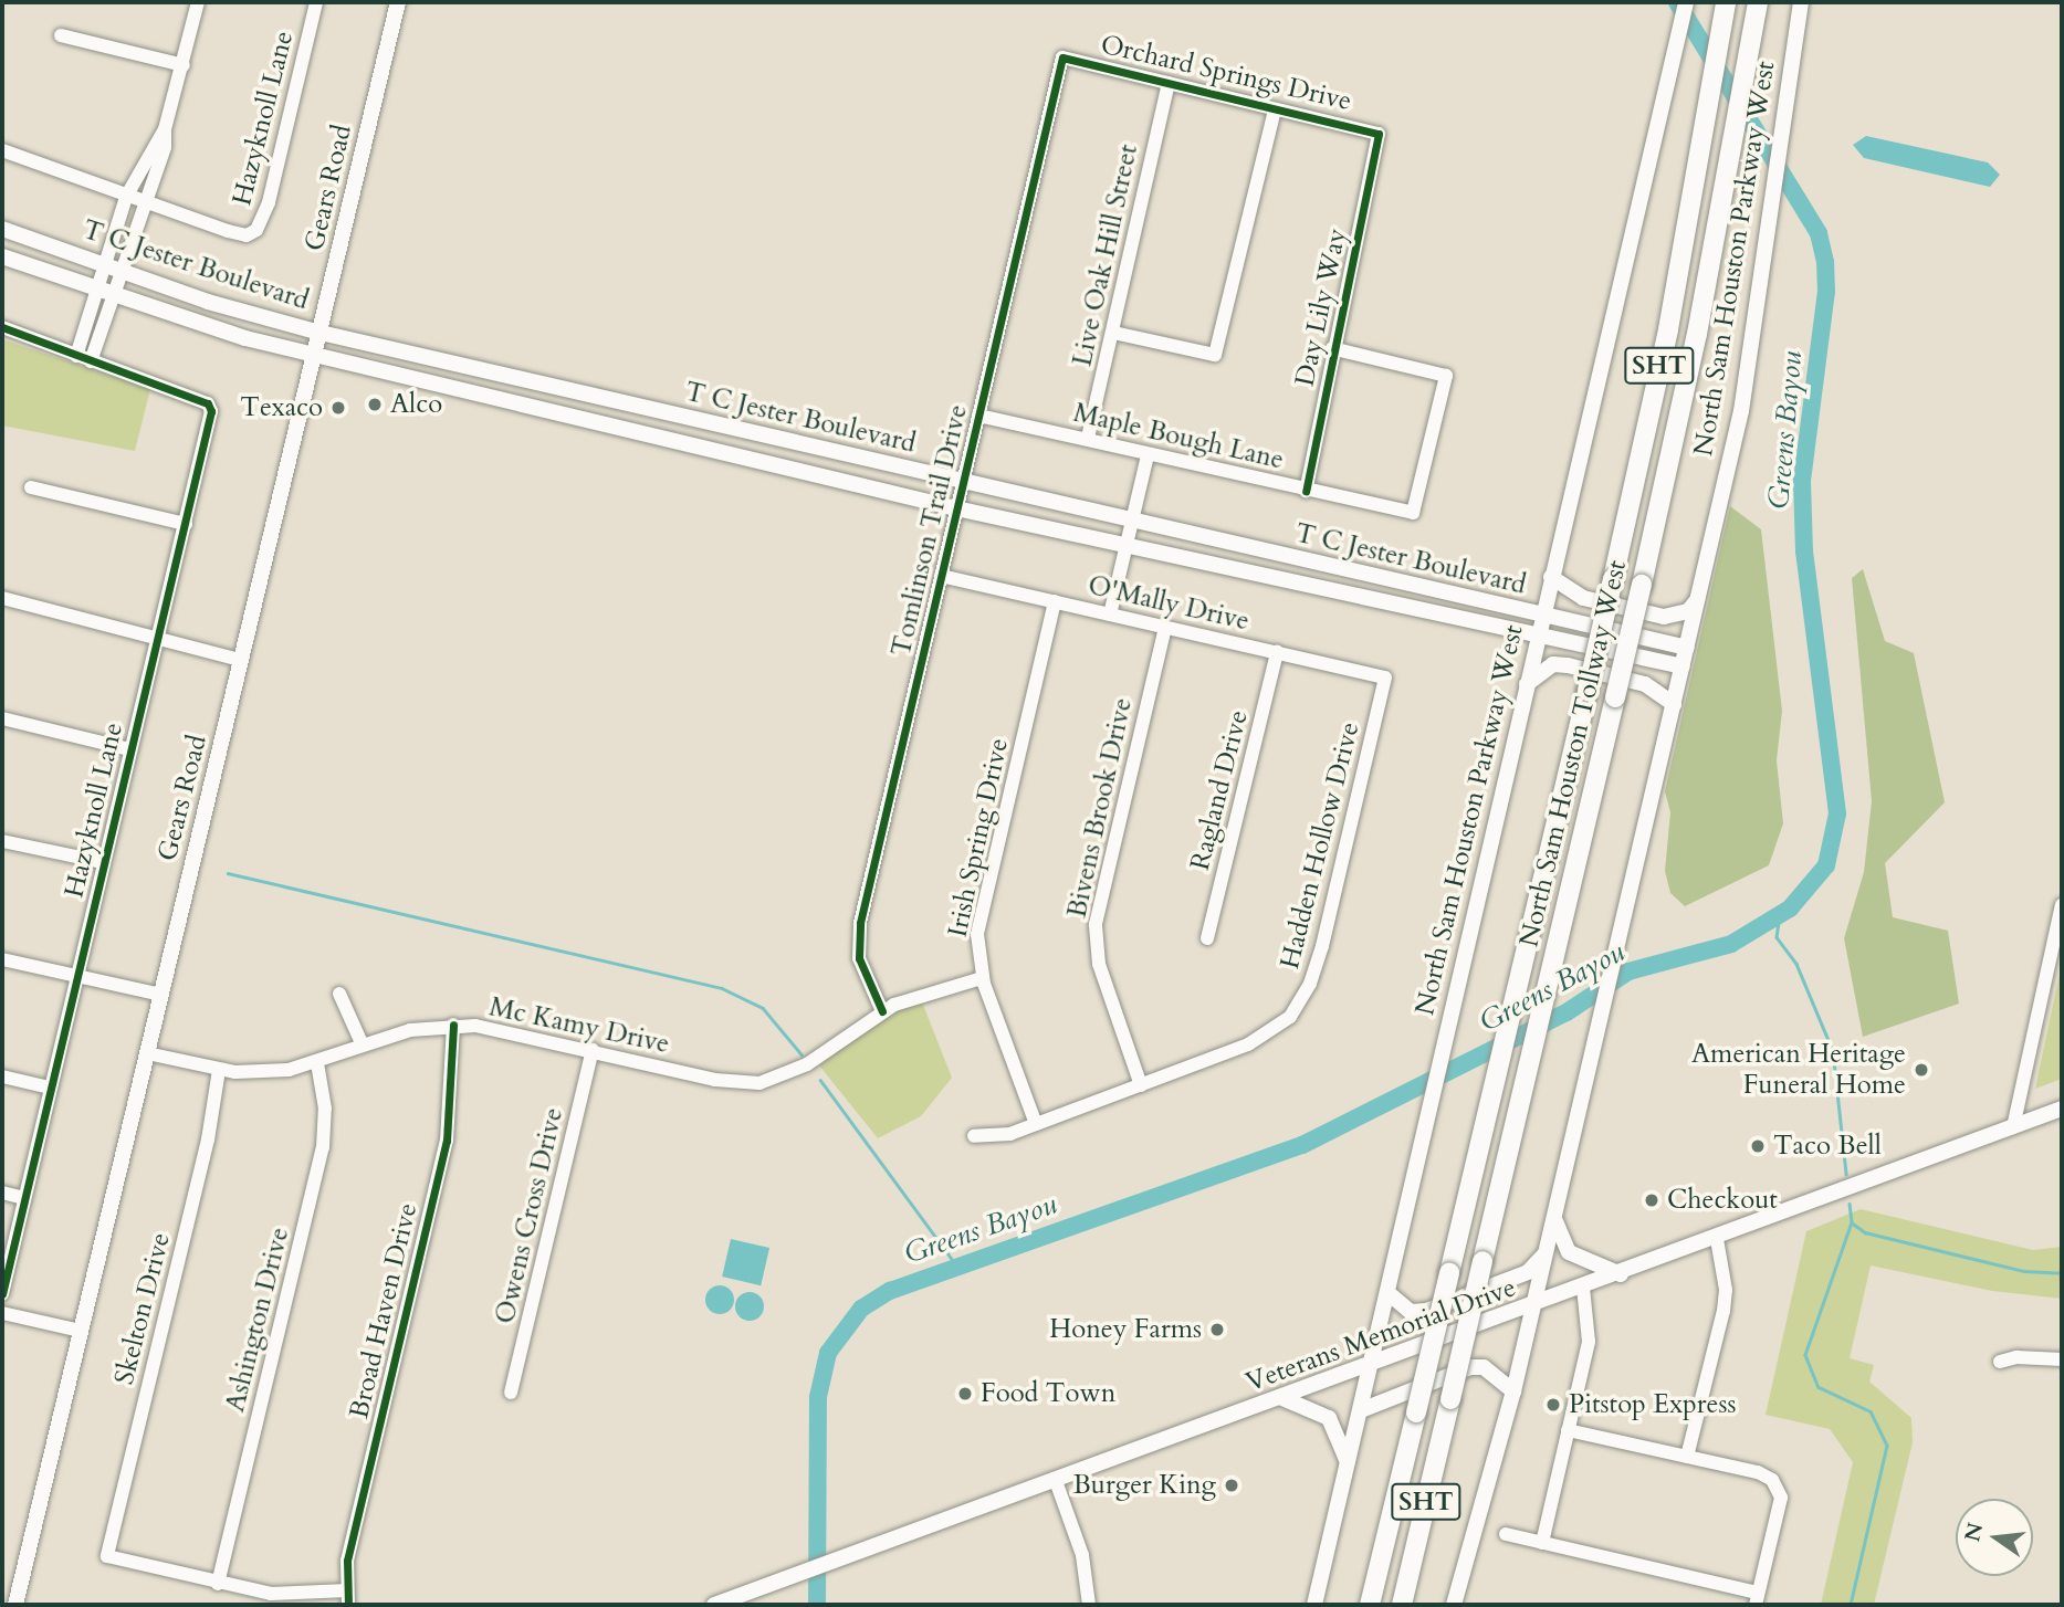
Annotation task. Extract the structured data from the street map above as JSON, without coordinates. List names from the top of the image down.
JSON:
{
  "streets": {
    "highway": ["SHT", "North Sam Houston Tollway West"],
    "main road": [
      "Gears Road",
      "North Sam Houston Parkway West",
      "T C Jester Boulevard",
      "Veterans Memorial Drive"
    ],
    "street": [
      "Orchard Springs Drive",
      "Hazyknoll Lane",
      "Live Oak Hill Street",
      "Day Lily Way",
      "Maple Bough Lane",
      "Tomlinson Trail Drive",
      "O'Mally Drive",
      "Ragland Drive",
      "Bivens Brook Drive",
      "Irish Spring Drive",
      "Hadden Hollow Drive",
      "Mc Kamy Drive",
      "Owens Cross Drive",
      "Skelton Drive",
      "Broad Haven Drive",
      "Ashington Drive"
    ]
  },
  "crossings": [
    ["Orchard Springs Drive", "Live Oak Hill Street"],
    ["Orchard Springs Drive", "Day Lily Way"],
    ["Orchard Springs Drive", "Tomlinson Trail Drive"],
    ["Gears Road", "T C Jester Boulevard"],
    ["Gears Road", "Mc Kamy Drive"],
    ["Live Oak Hill Street", "Maple Bough Lane"],
    ["North Sam Houston Parkway West", "T C Jester Boulevard"],
    ["North Sam Houston Parkway West", "Veterans Memorial Drive"],
    ["T C Jester Boulevard", "Tomlinson Trail Drive"],
    ["Day Lily Way", "Maple Bough Lane"],
    ["Maple Bough Lane", "Tomlinson Trail Drive"],
    ["Tomlinson Trail Drive", "O'Mally Drive"],
    ["Tomlinson Trail Drive", "Mc Kamy Drive"],
    ["O'Mally Drive", "Ragland Drive"],
    ["O'Mally Drive", "Bivens Brook Drive"],
    ["O'Mally Drive", "Irish Spring Drive"],
    ["O'Mally Drive", "Hadden Hollow Drive"],
    ["Bivens Brook Drive", "Hadden Hollow Drive"],
    ["Irish Spring Drive", "Hadden Hollow Drive"],
    ["Irish Spring Drive", "Mc Kamy Drive"],
    ["Mc Kamy Drive", "Owens Cross Drive"],
    ["Mc Kamy Drive", "Skelton Drive"],
    ["Mc Kamy Drive", "Broad Haven Drive"],
    ["Mc Kamy Drive", "Ashington Drive"],
    ["Skelton Drive", "Ashington Drive"]
  ],
  "water": ["Greens Bayou"],
  "places": [
    "Alco",
    "Texaco",
    "American Heritage Funeral Home",
    "Taco Bell",
    "Checkout",
    "Honey Farms",
    "Food Town",
    "Pitstop Express",
    "Burger King"
  ],
  "north": "left"
}
